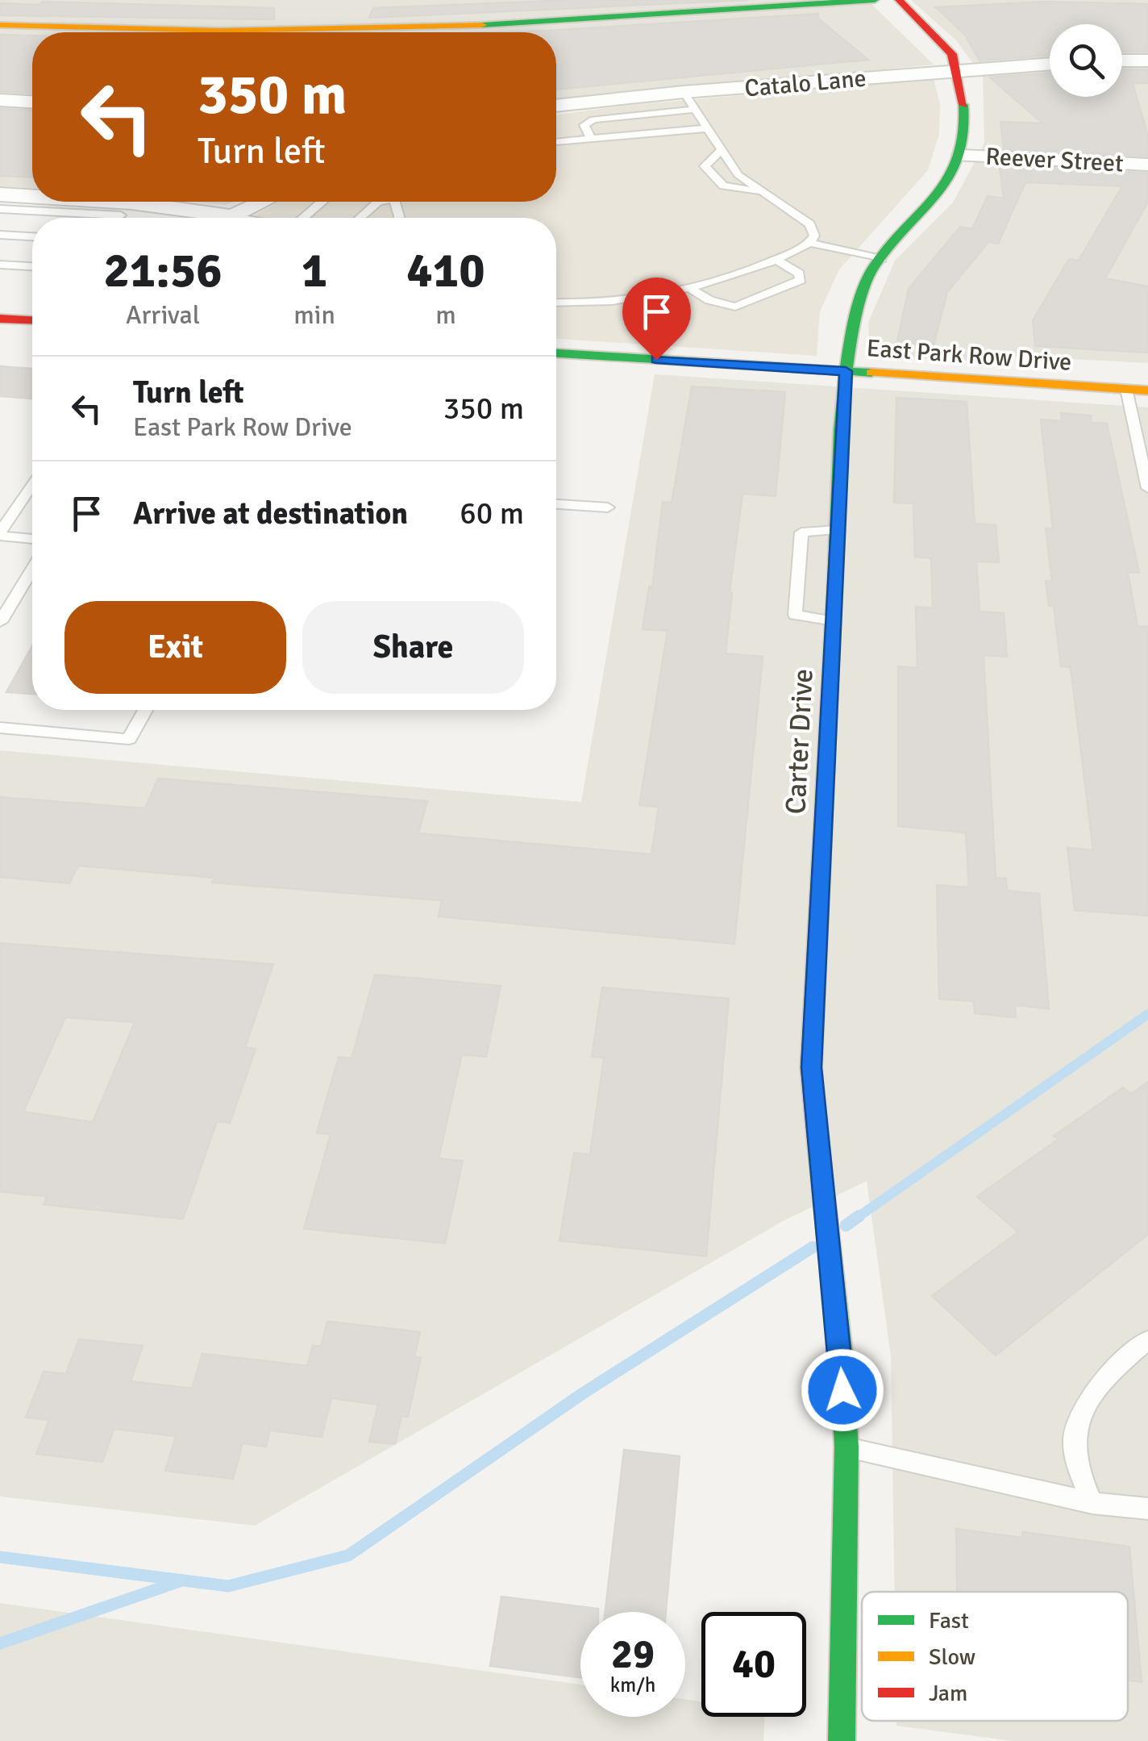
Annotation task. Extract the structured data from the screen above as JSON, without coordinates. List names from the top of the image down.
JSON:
{
  "streets": {
    "street": [
      "Catalo Lane",
      "Reever Street",
      "East Park Row Drive",
      "Carter Drive"
    ]
  },
  "crossings": [
    ["Catalo Lane", "Carter Drive"],
    ["Reever Street", "Carter Drive"],
    ["East Park Row Drive", "Carter Drive"]
  ],
  "legend": ["Fast", "Slow", "Jam"],
  "page": {
    "turn": ["350 m", "Turn left"],
    "eta": [
      "21:56",
      "Arrival",
      "1",
      "min",
      "410",
      "m"
    ],
    "list": [
      {
        "name": "Turn left",
        "note": "East Park Row Drive",
        "value": "350 m"
      },
      {
        "name": "Arrive at destination",
        "value": "60 m"
      }
    ],
    "buttons": ["Exit", "Share"],
    "speed": "29 km/h",
    "limit": "40"
  }
}
